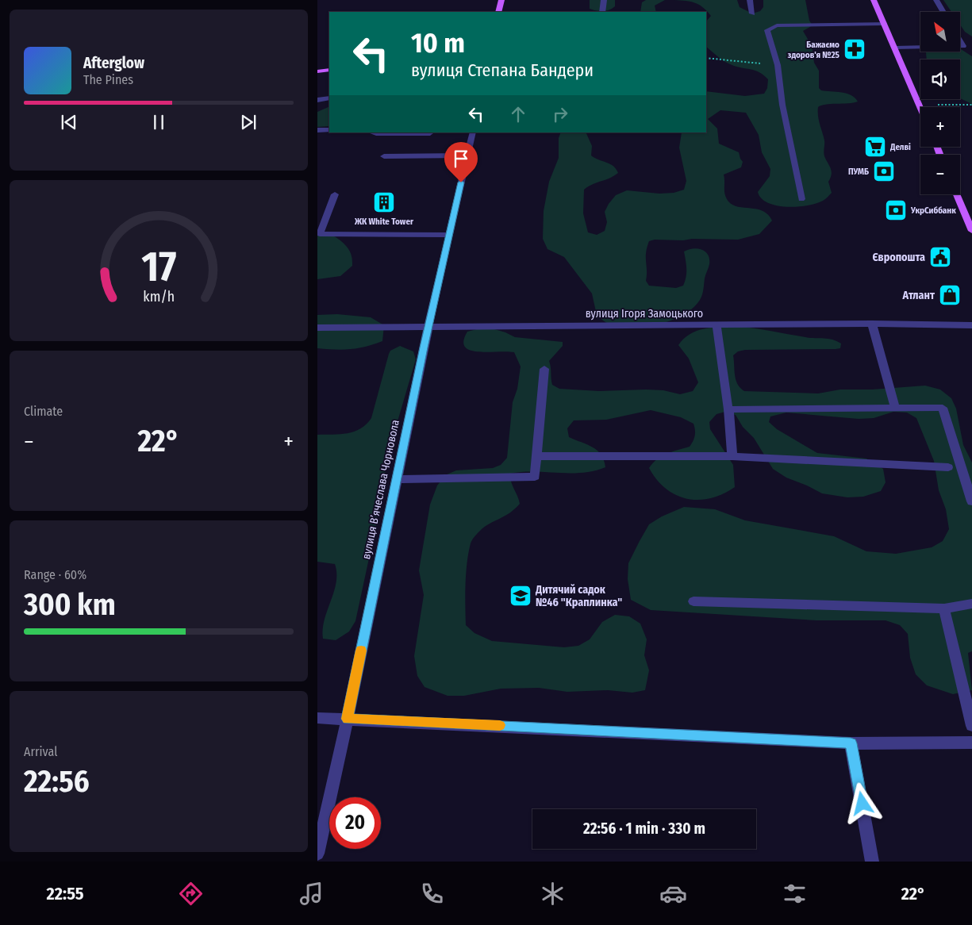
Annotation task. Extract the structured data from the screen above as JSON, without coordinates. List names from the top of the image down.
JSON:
{
  "streets": {
    "street": ["вулиця Ігоря Замоцького", "вулиця Вʼячеслава Чорновола"]
  },
  "crossings": [
    ["вулиця Ігоря Замоцького", "вулиця Вʼячеслава Чорновола"]
  ],
  "places": {
    "pharmacy": ["Бажаємо здоров'я №25"],
    "supermarket": ["Делві"],
    "bank": ["ПУМБ", "УкрСиббанк"],
    "building": ["ЖК White Tower"],
    "public building": ["Європошта"],
    "shop": ["Атлант"],
    "school or university": ["Дитячий садок №46 \"Краплинка\""]
  },
  "north": "top left",
  "page": {
    "map_buttons": ["+", "−"],
    "turn": ["10 m", "вулиця Степана Бандери"],
    "song": ["Afterglow", "The Pines"],
    "tile": [
      "Climate",
      ["Range · 60%", "300 km"],
      ["Arrival", "22:56"]
    ],
    "heat": ["−", "22°", "+"],
    "limit": "20",
    "trip": "22:56 · 1 min · 330 m",
    "tabs": ["22:55", "22°"],
    "gauge": ["17", "km/h"]
  }
}
